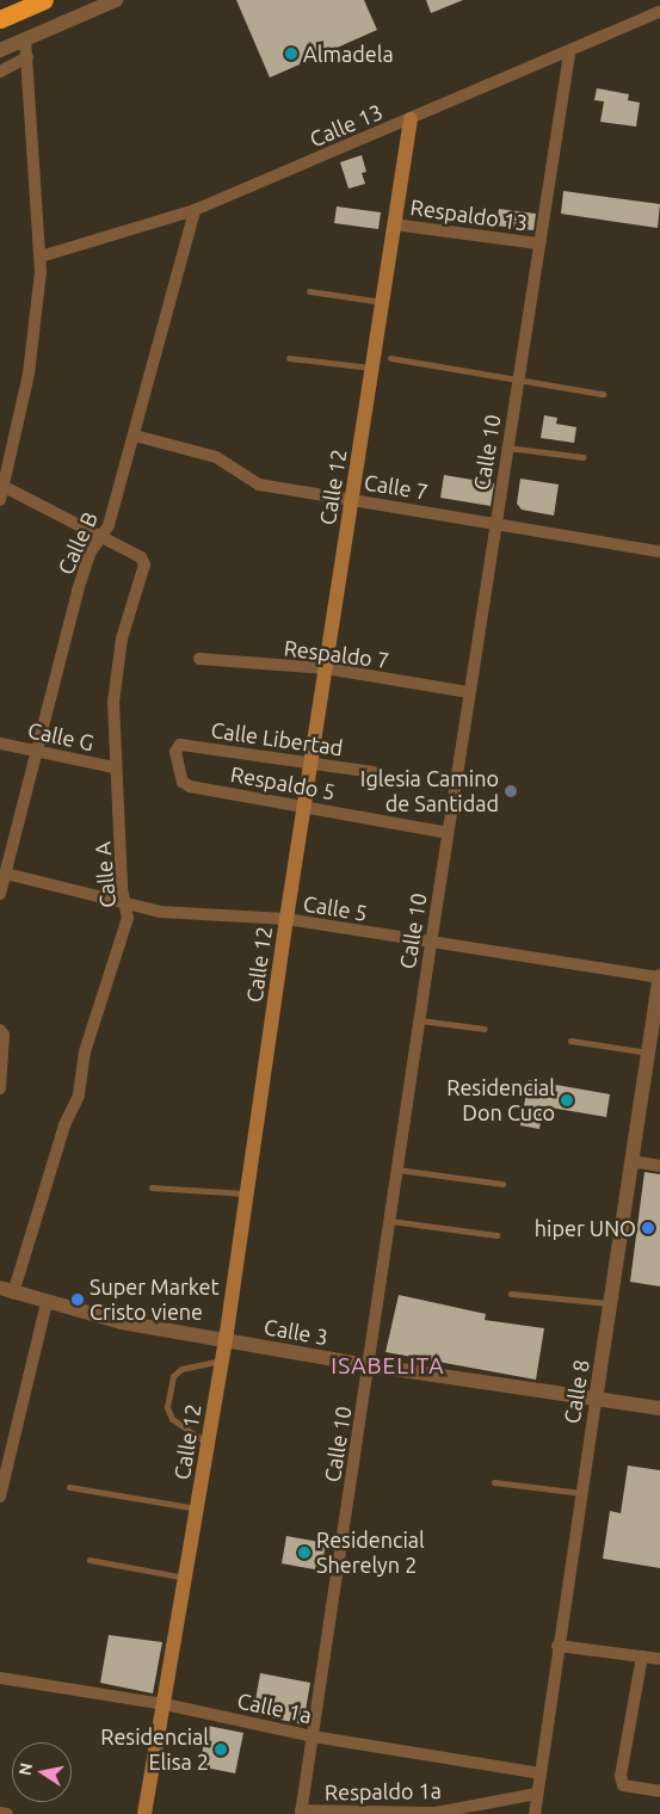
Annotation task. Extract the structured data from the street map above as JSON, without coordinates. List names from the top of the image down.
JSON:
{
  "streets": {
    "main road": ["Calle 12"],
    "street": [
      "Calle 13",
      "Respaldo 13",
      "Calle 10",
      "Calle 7",
      "Calle B",
      "Respaldo 7",
      "Calle G",
      "Calle Libertad",
      "Respaldo 5",
      "Calle A",
      "Calle 5",
      "Calle 3",
      "Calle 8",
      "Calle 1a",
      "Respaldo 1a"
    ]
  },
  "crossings": [
    ["Calle 13", "Calle 10"],
    ["Calle 13", "Calle 12"],
    ["Calle 13", "Calle B"],
    ["Respaldo 13", "Calle 10"],
    ["Respaldo 13", "Calle 12"],
    ["Calle 10", "Calle 7"],
    ["Calle 10", "Respaldo 7"],
    ["Calle 10", "Respaldo 5"],
    ["Calle 10", "Calle 5"],
    ["Calle 10", "Calle 3"],
    ["Calle 10", "Calle 1a"],
    ["Calle 10", "Respaldo 1a"],
    ["Calle 12", "Calle 7"],
    ["Calle 12", "Respaldo 7"],
    ["Calle 12", "Calle Libertad"],
    ["Calle 12", "Respaldo 5"],
    ["Calle 12", "Calle 5"],
    ["Calle 12", "Calle 3"],
    ["Calle 12", "Calle 1a"],
    ["Calle 7", "Calle B"],
    ["Calle B", "Calle G"],
    ["Calle B", "Calle A"],
    ["Calle B", "Calle 5"],
    ["Calle G", "Calle A"],
    ["Calle Libertad", "Respaldo 5"],
    ["Calle A", "Calle 5"],
    ["Calle A", "Calle 3"],
    ["Calle 5", "Calle 8"],
    ["Calle 3", "Calle 8"],
    ["Calle 8", "Calle 1a"],
    ["Calle 8", "Respaldo 1a"]
  ],
  "districts": ["ISABELITA"],
  "places": [
    "Almadela",
    "Iglesia Camino de Santidad",
    "Residencial Don Cuco",
    "hiper UNO",
    "Super Market Cristo viene",
    "Residencial Sherelyn 2",
    "Residencial Elisa 2"
  ],
  "north": "left"
}
